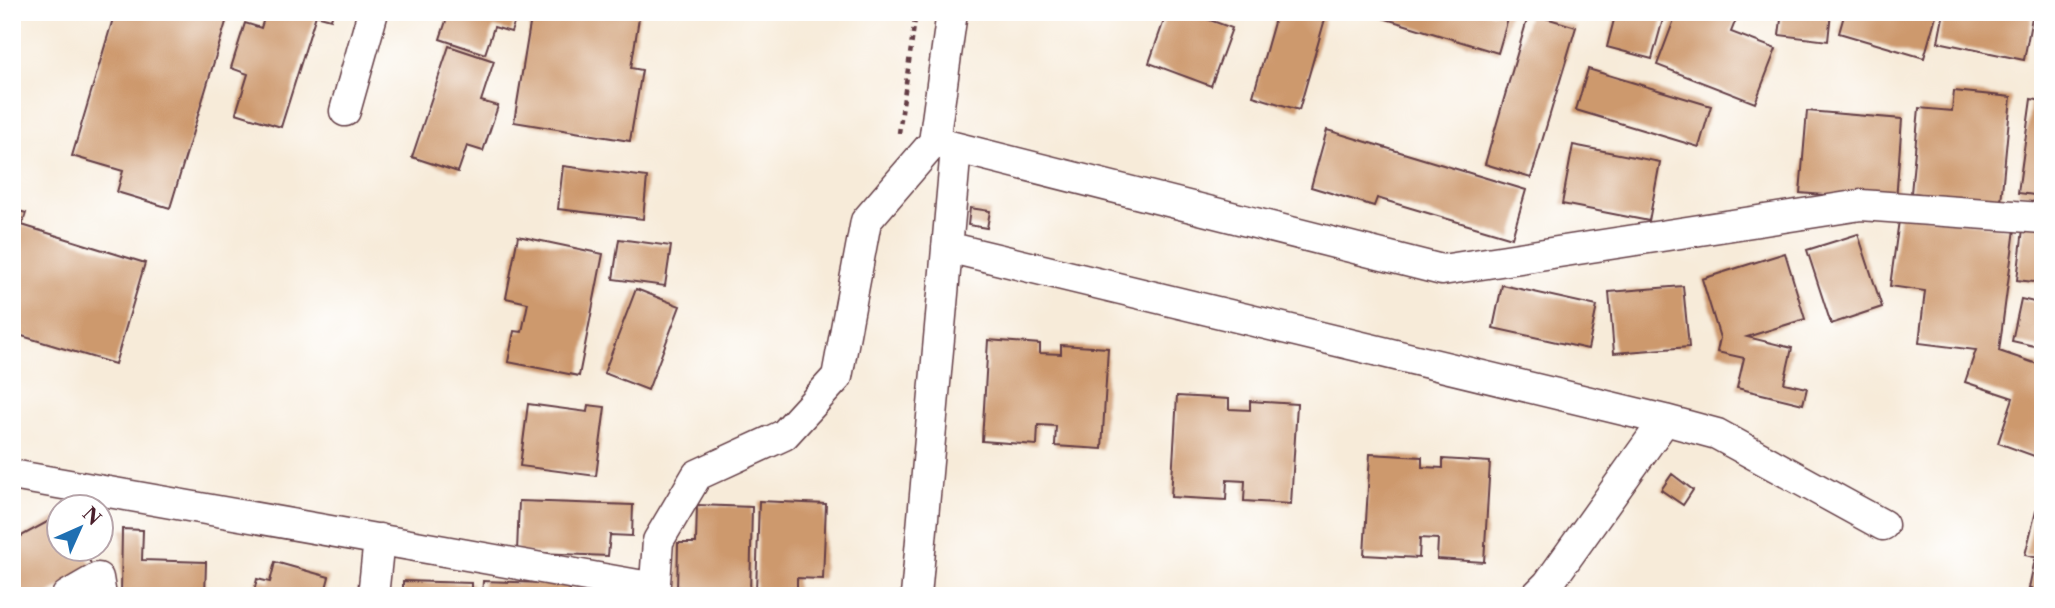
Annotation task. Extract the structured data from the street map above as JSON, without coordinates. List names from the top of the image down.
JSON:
{
  "north": "top right"
}
